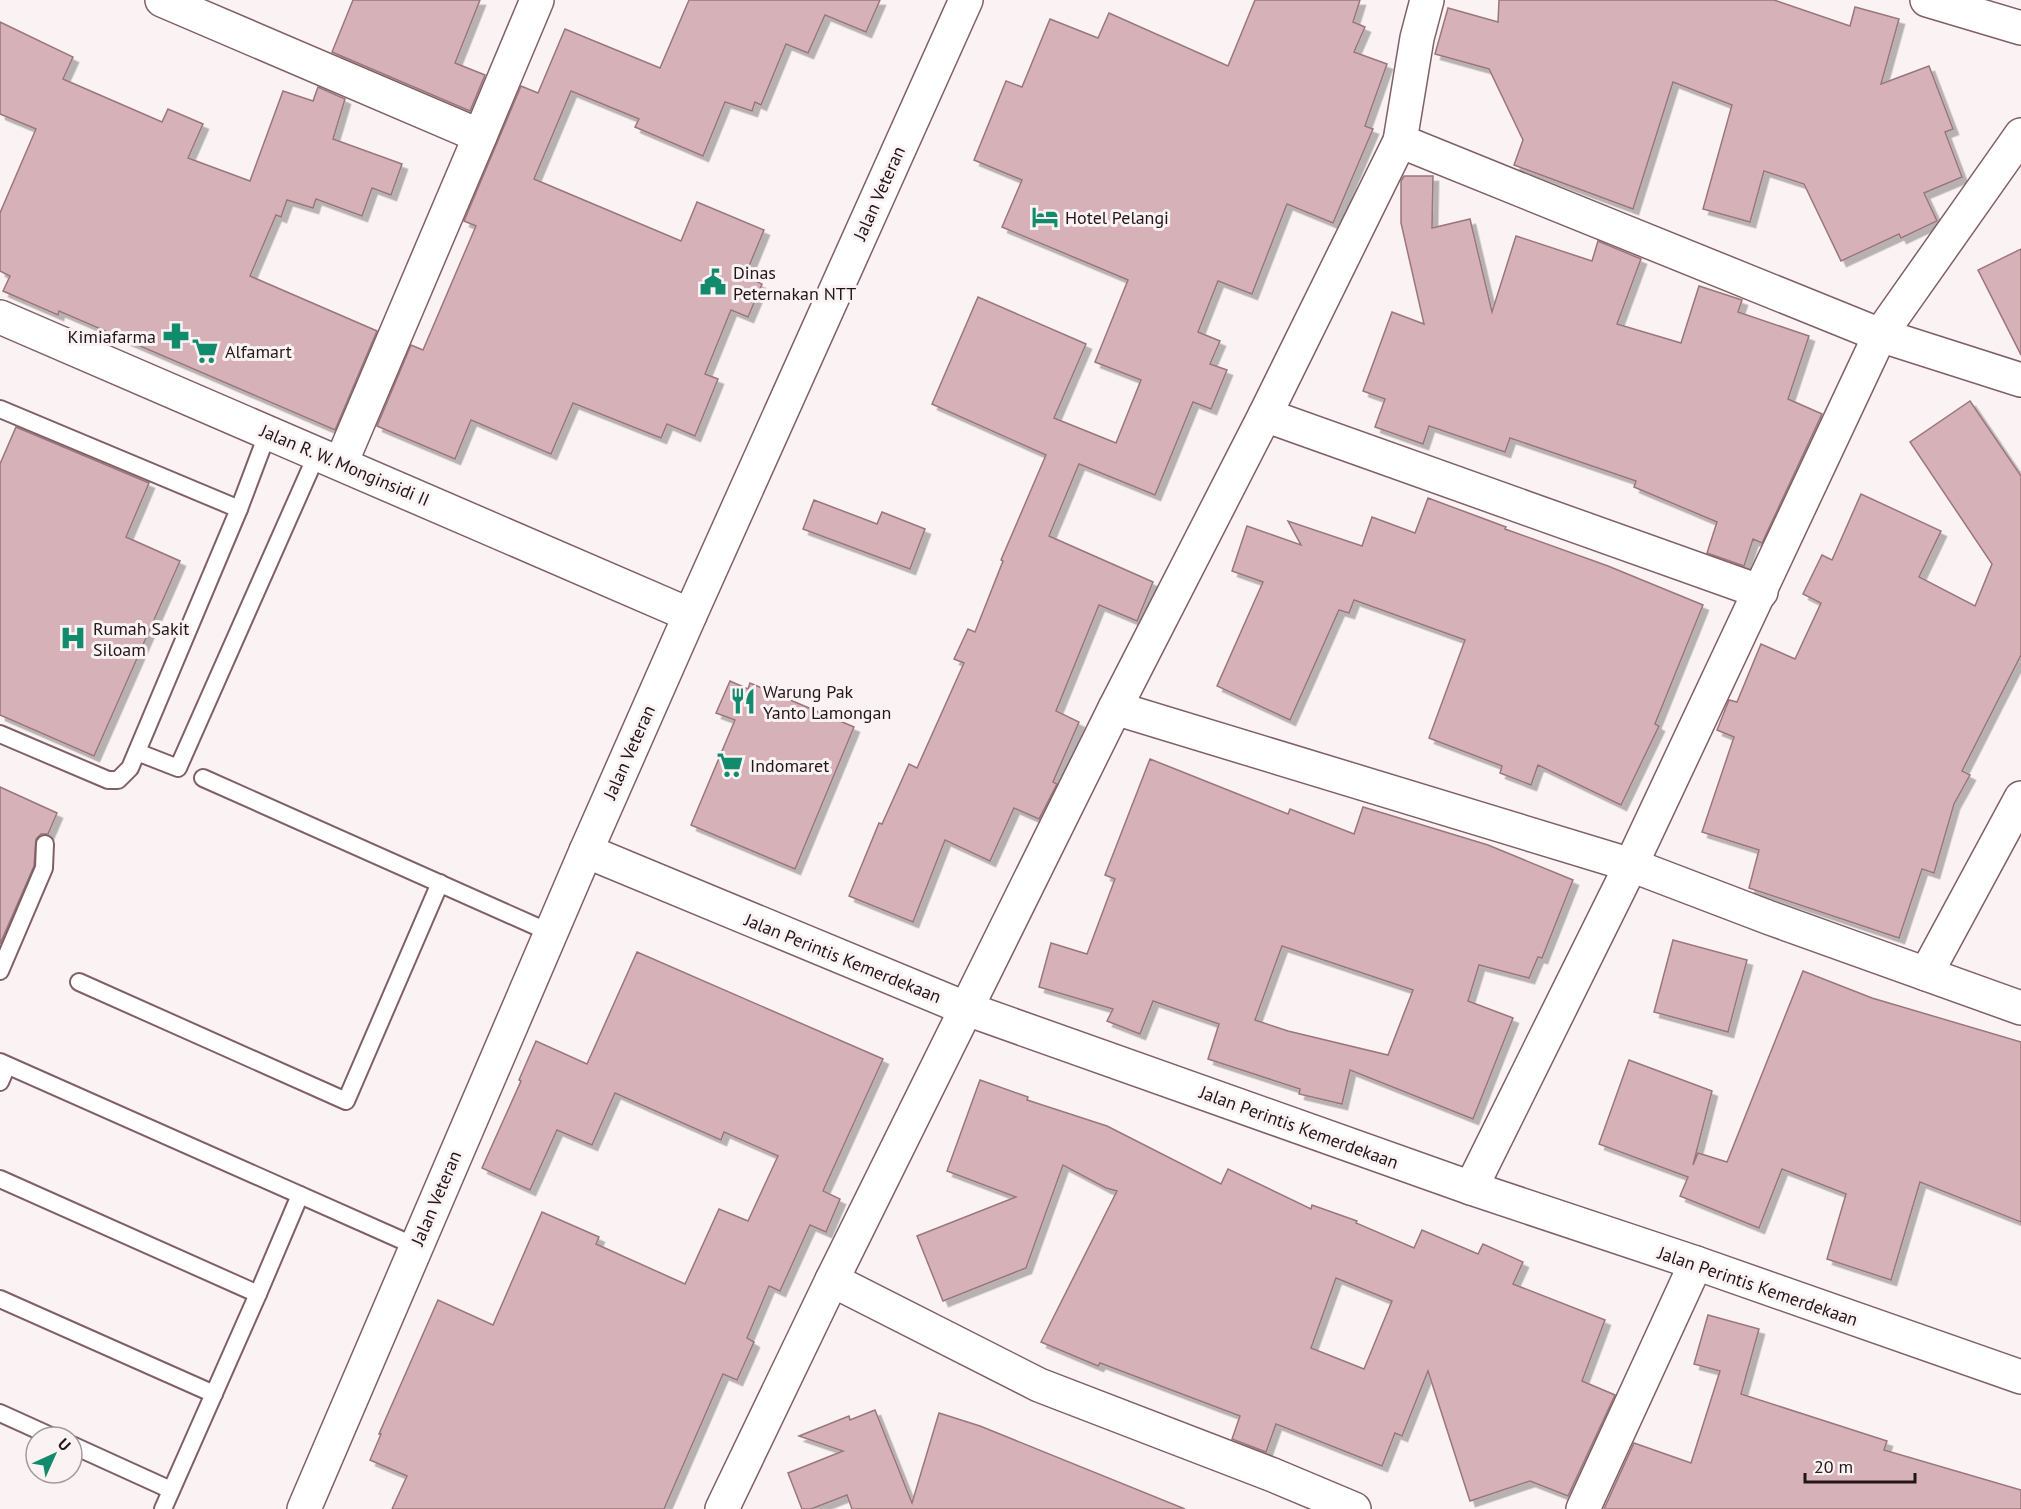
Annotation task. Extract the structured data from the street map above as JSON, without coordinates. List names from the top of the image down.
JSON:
{
  "streets": {
    "street": ["Jalan Veteran", "Jalan R. W. Monginsidi II", "Jalan Perintis Kemerdekaan"]
  },
  "crossings": [
    ["Jalan Veteran", "Jalan R. W. Monginsidi II"],
    ["Jalan Veteran", "Jalan Perintis Kemerdekaan"]
  ],
  "places": {
    "hotel": ["Hotel Pelangi"],
    "public building": ["Dinas Peternakan NTT"],
    "pharmacy": ["Kimiafarma"],
    "supermarket": ["Alfamart", "Indomaret"],
    "hospital": ["Rumah Sakit Siloam"],
    "restaurant": ["Warung Pak Yanto Lamongan"]
  },
  "scale_bar": "20 m",
  "north": "top right"
}
